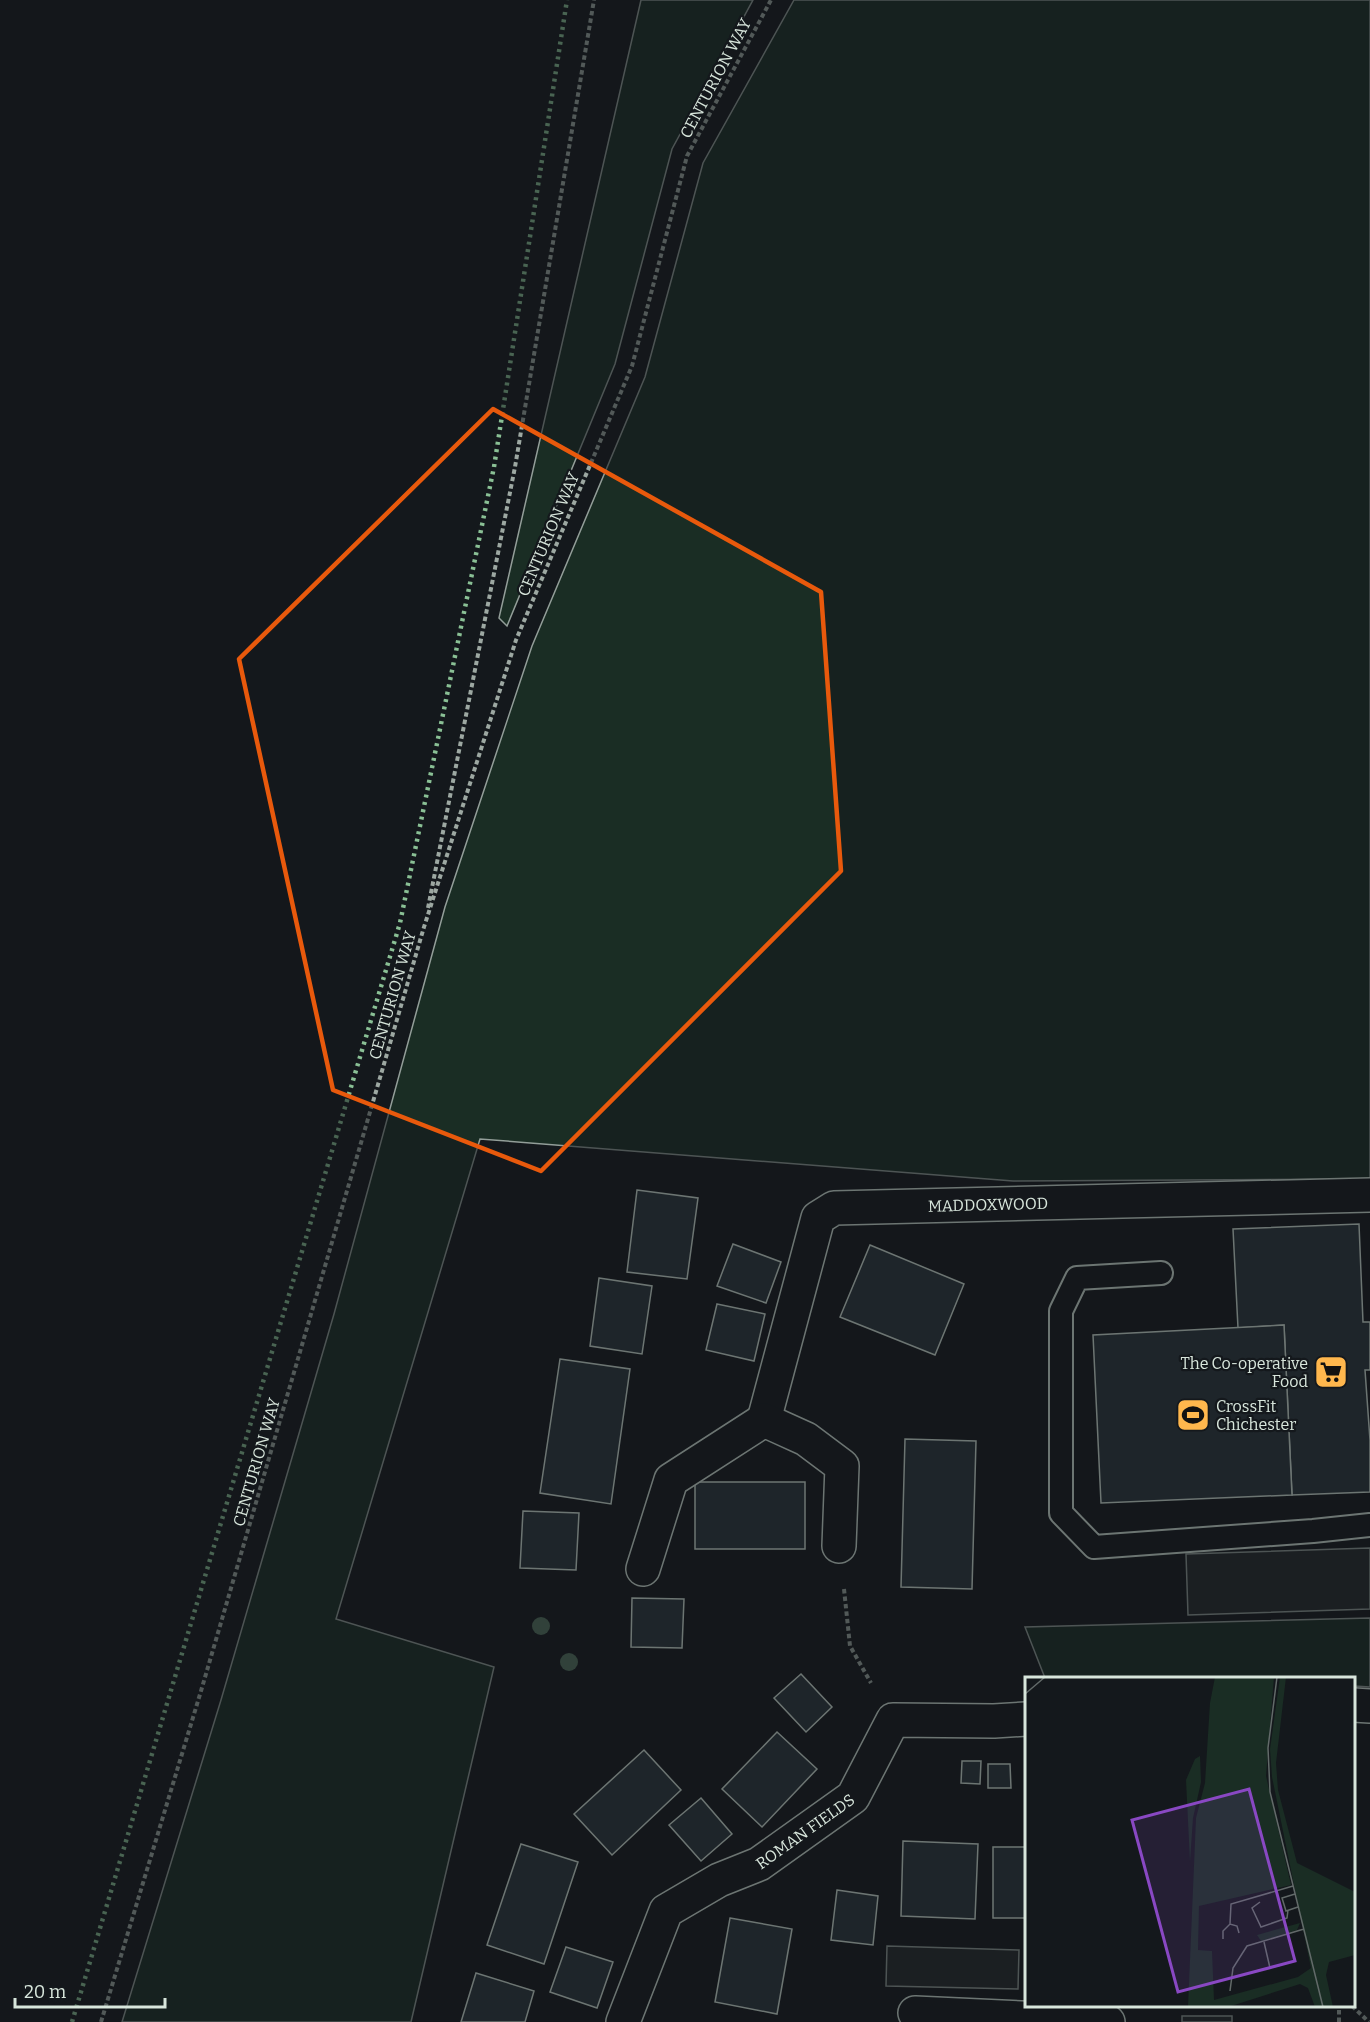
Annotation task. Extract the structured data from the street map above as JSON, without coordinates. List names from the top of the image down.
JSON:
{
  "streets": {
    "street": ["MADDOXWOOD", "ROMAN FIELDS"],
    "path": ["CENTURION WAY"]
  },
  "places": {
    "supermarket": ["The Co-operative Food"],
    "sports": ["CrossFit Chichester"]
  },
  "scale_bar": "20 m"
}
